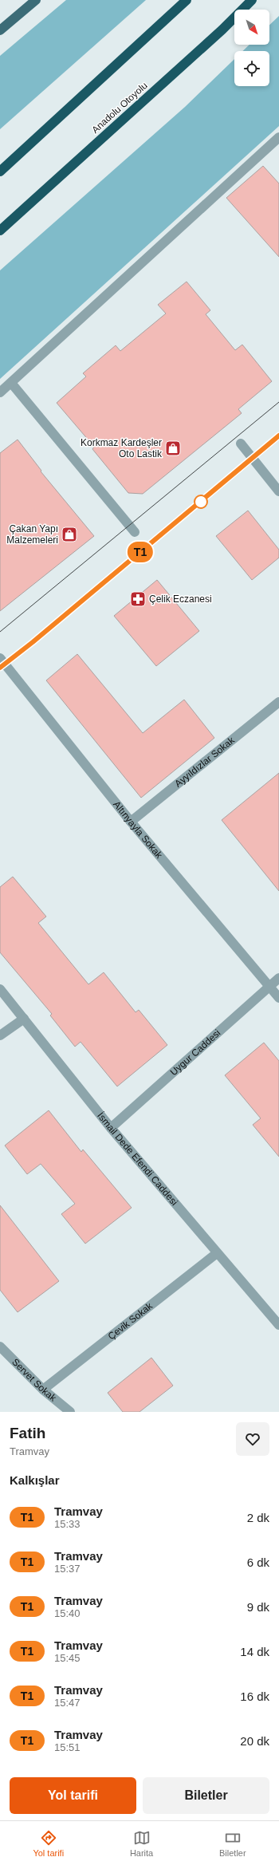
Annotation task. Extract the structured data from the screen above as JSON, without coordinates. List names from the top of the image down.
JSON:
{
  "streets": {
    "highway": ["Anadolu Otoyolu"],
    "street": [
      "Ayyıldızlar Sokak",
      "Altınyayla Sokak",
      "Uygur Caddesi",
      "İsmail Dede Efendi Caddesi",
      "Çevik Sokak",
      "Servet Sokak"
    ]
  },
  "crossings": [
    ["Ayyıldızlar Sokak", "Altınyayla Sokak"],
    ["Altınyayla Sokak", "Uygur Caddesi"],
    ["Uygur Caddesi", "İsmail Dede Efendi Caddesi"],
    ["İsmail Dede Efendi Caddesi", "Çevik Sokak"],
    ["Çevik Sokak", "Servet Sokak"]
  ],
  "places": {
    "shop": ["Korkmaz Kardeşler Oto Lastik", "Çakan Yapı Malzemeleri"],
    "pharmacy": ["Çelik Eczanesi"]
  },
  "lines": ["tram line T1"],
  "north": "bottom right",
  "page": {
    "on_map": "T1",
    "heading": [
      ["Fatih", "Tramvay"],
      "Kalkışlar"
    ],
    "list": [
      {
        "mark": "T1",
        "name": "Tramvay",
        "note": "15:33",
        "value": "2 dk"
      },
      {
        "mark": "T1",
        "name": "Tramvay",
        "note": "15:37",
        "value": "6 dk"
      },
      {
        "mark": "T1",
        "name": "Tramvay",
        "note": "15:40",
        "value": "9 dk"
      },
      {
        "mark": "T1",
        "name": "Tramvay",
        "note": "15:45",
        "value": "14 dk"
      },
      {
        "mark": "T1",
        "name": "Tramvay",
        "note": "15:47",
        "value": "16 dk"
      },
      {
        "mark": "T1",
        "name": "Tramvay",
        "note": "15:51",
        "value": "20 dk"
      }
    ],
    "buttons": ["Yol tarifi", "Biletler"],
    "tabs": ["Yol tarifi", "Harita", "Biletler"]
  }
}
